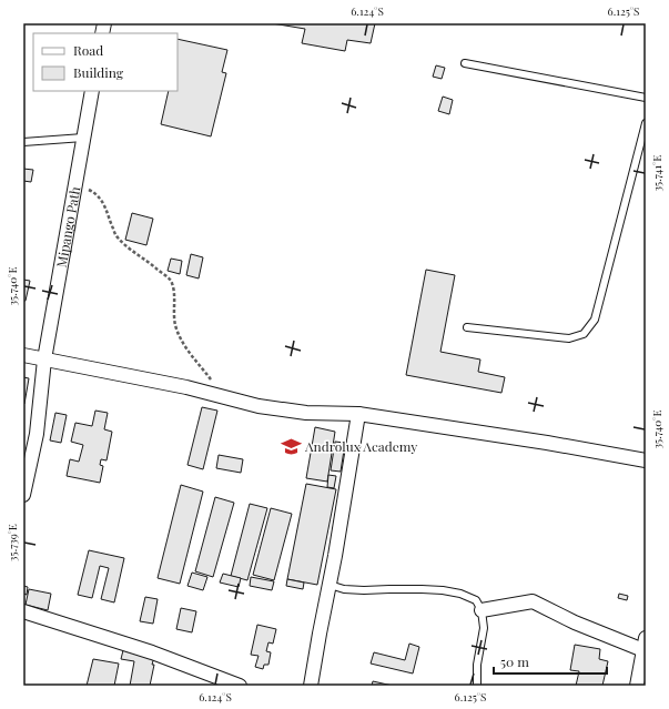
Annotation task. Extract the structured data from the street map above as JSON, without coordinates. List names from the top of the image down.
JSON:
{
  "streets": {
    "street": ["Mipango Path"]
  },
  "places": {
    "school or university": ["Androlux Academy"]
  },
  "legend": ["Road", "Building"],
  "scale_bar": "50 m",
  "coordinates": [
    "6.124°S",
    "6.125°S",
    "35.741°E",
    "35.740°E",
    "35.739°E"
  ]
}
